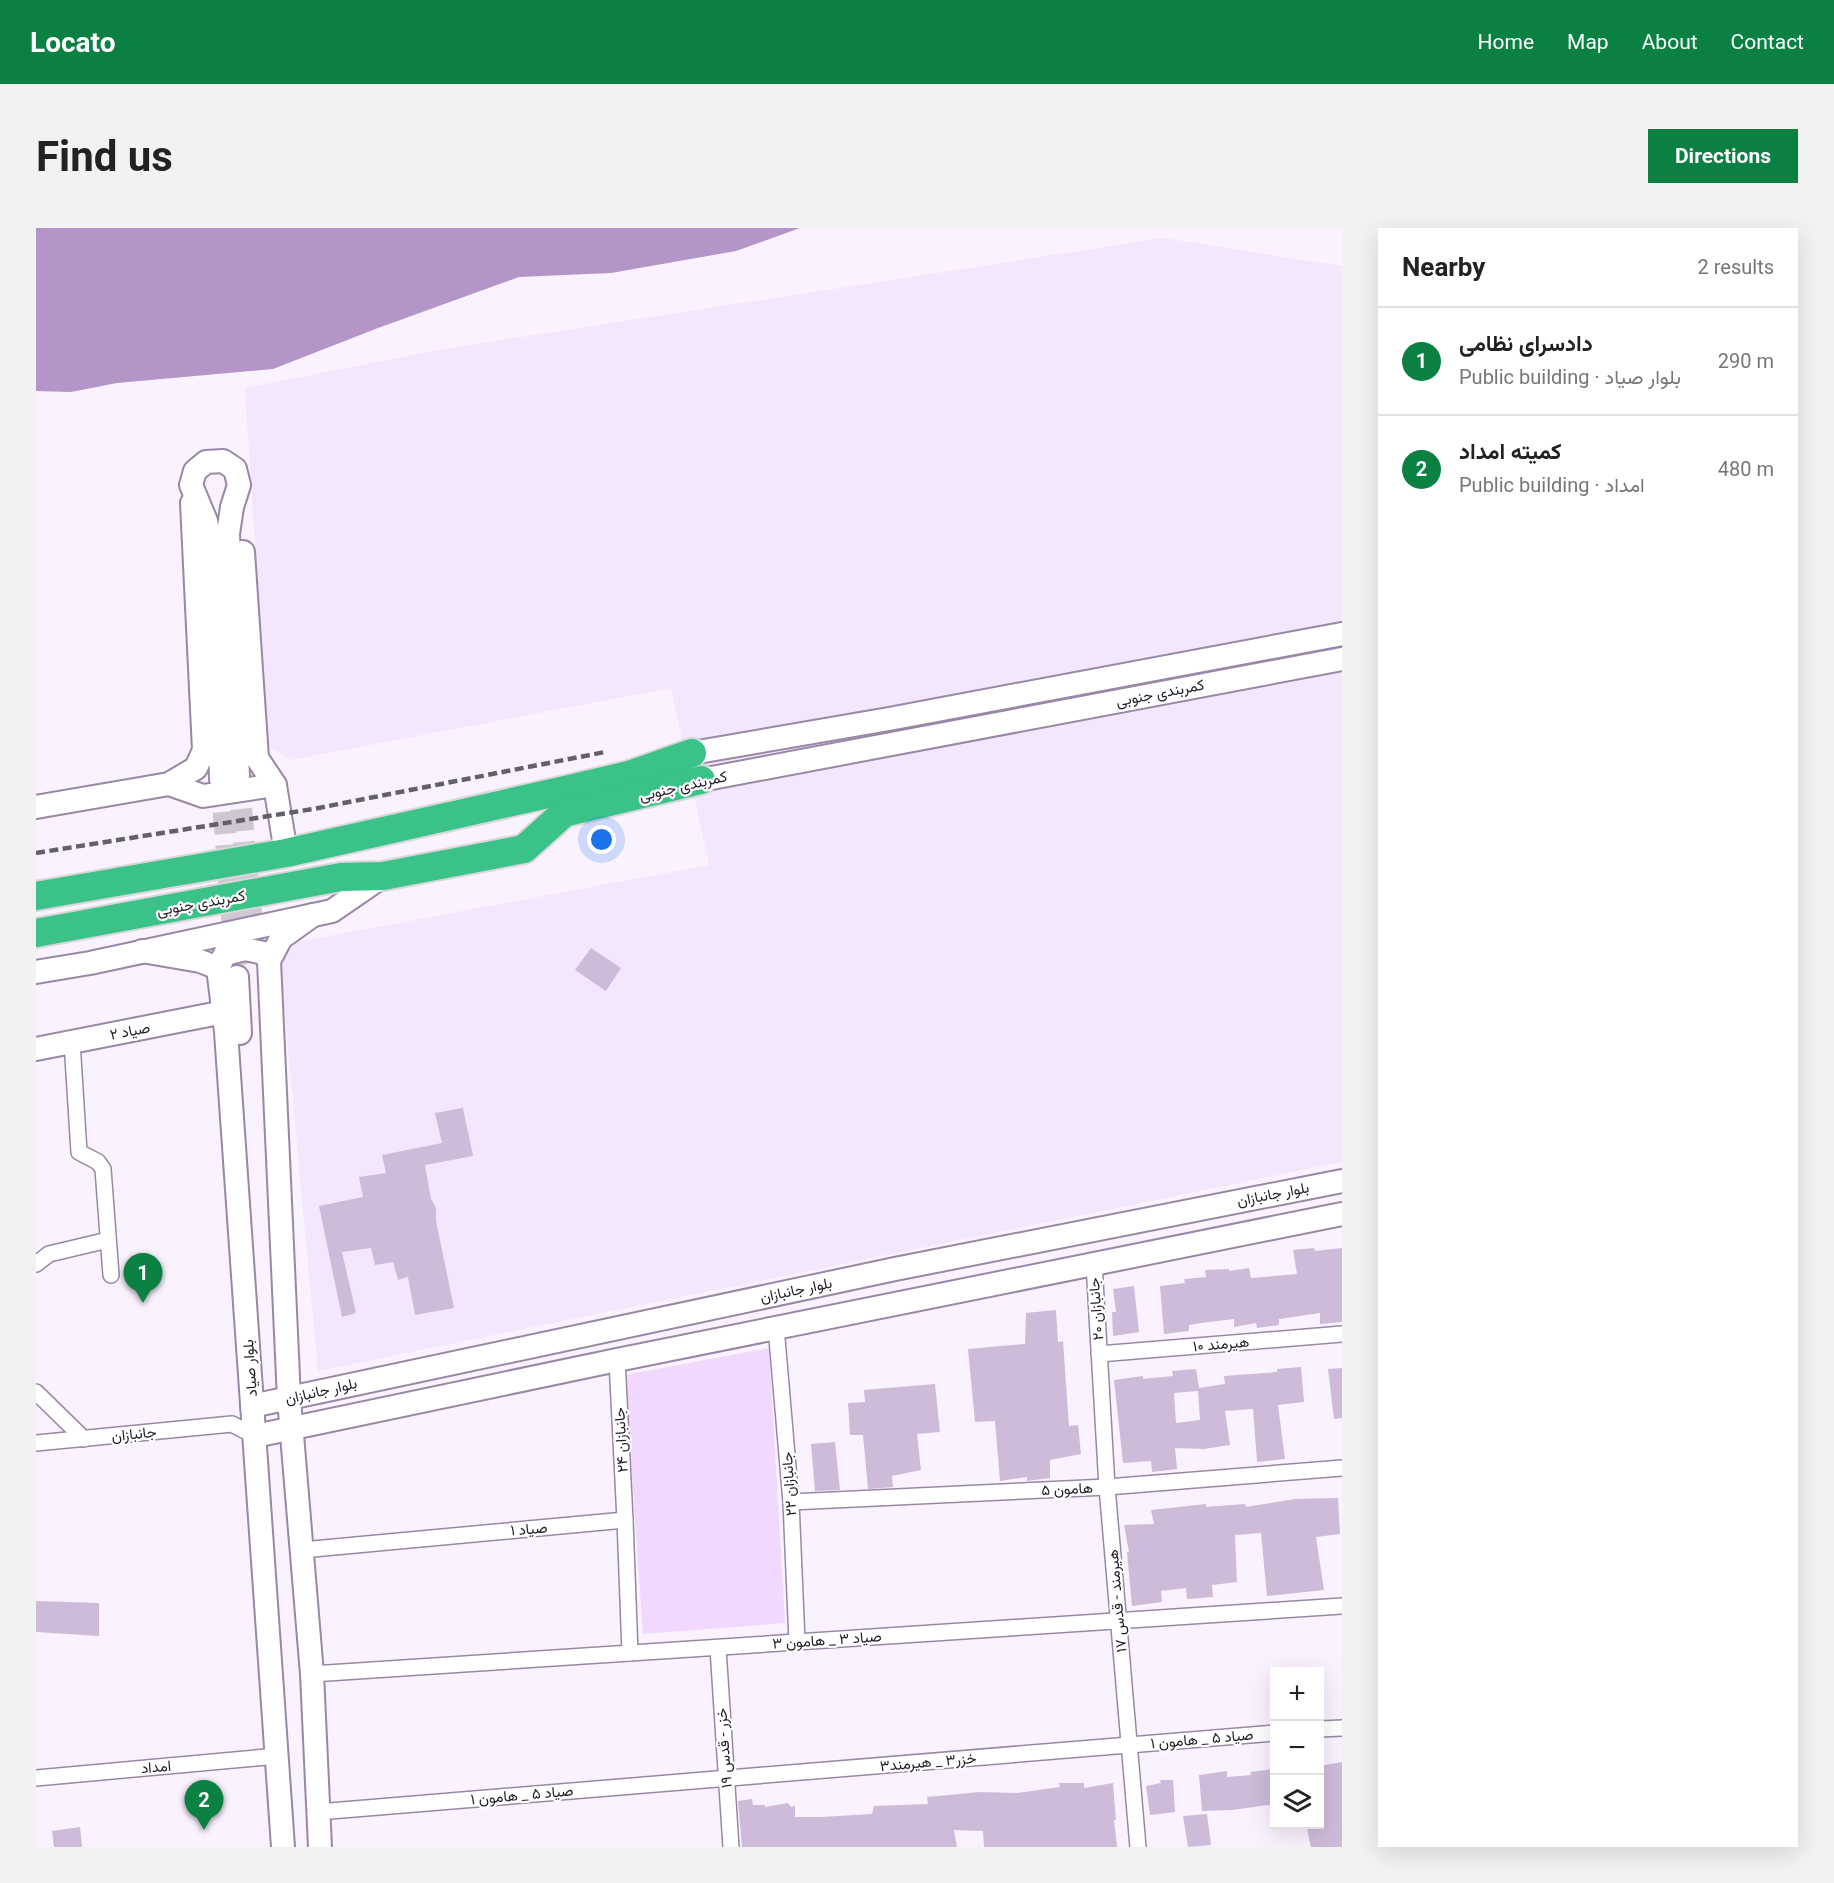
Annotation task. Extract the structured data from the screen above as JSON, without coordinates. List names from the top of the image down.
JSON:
{
  "streets": {
    "highway": ["کمربندی جنوبی"],
    "main road": ["صیاد ۲", "بلوار جانبازان", "بلوار صیاد"],
    "street": [
      "جانبازان ۲۰",
      "هیرمند ۱۰",
      "جانبازان",
      "جانبازان ۲۴",
      "جانبازان ۲۲",
      "هامون ۵",
      "صیاد ۱",
      "هیرمند - قدس ۱۷",
      "صیاد ۳ _ هامون ۳",
      "صیاد ۵ _ هامون ۱",
      "خزر - قدس ۱۹",
      "خزر۳ _ هیرمند۳",
      "امداد"
    ]
  },
  "crossings": [
    ["صیاد ۲", "بلوار صیاد"],
    ["بلوار جانبازان", "جانبازان ۲۰"],
    ["بلوار جانبازان", "بلوار صیاد"],
    ["بلوار جانبازان", "جانبازان ۲۴"],
    ["بلوار جانبازان", "جانبازان ۲۲"],
    ["جانبازان ۲۰", "هیرمند ۱۰"],
    ["جانبازان ۲۰", "هیرمند - قدس ۱۷"],
    ["هیرمند ۱۰", "هیرمند - قدس ۱۷"],
    ["بلوار صیاد", "امداد"],
    ["جانبازان ۲۴", "صیاد ۱"],
    ["جانبازان ۲۲", "هامون ۵"],
    ["جانبازان ۲۲", "صیاد ۳ _ هامون ۳"],
    ["هامون ۵", "هیرمند - قدس ۱۷"],
    ["هیرمند - قدس ۱۷", "صیاد ۳ _ هامون ۳"],
    ["هیرمند - قدس ۱۷", "صیاد ۵ _ هامون ۱"],
    ["هیرمند - قدس ۱۷", "خزر۳ _ هیرمند۳"],
    ["صیاد ۳ _ هامون ۳", "خزر - قدس ۱۹"],
    ["صیاد ۵ _ هامون ۱", "خزر - قدس ۱۹"],
    ["صیاد ۵ _ هامون ۱", "خزر۳ _ هیرمند۳"],
    ["خزر - قدس ۱۹", "خزر۳ _ هیرمند۳"]
  ],
  "page": {
    "header": "Locato",
    "nav": [
      "Home",
      "Map",
      "About",
      "Contact"
    ],
    "buttons": "Directions",
    "title": "Find us",
    "heading": ["Nearby", "2 results"],
    "list": [
      {
        "mark": "1",
        "name": "دادسرای نظامی",
        "note": "Public building · بلوار صیاد",
        "value": "290 m"
      },
      {
        "mark": "2",
        "name": "کمیته امداد",
        "note": "Public building · امداد",
        "value": "480 m"
      }
    ],
    "pins": ["1", "2"],
    "map_buttons": ["+", "−"]
  }
}
